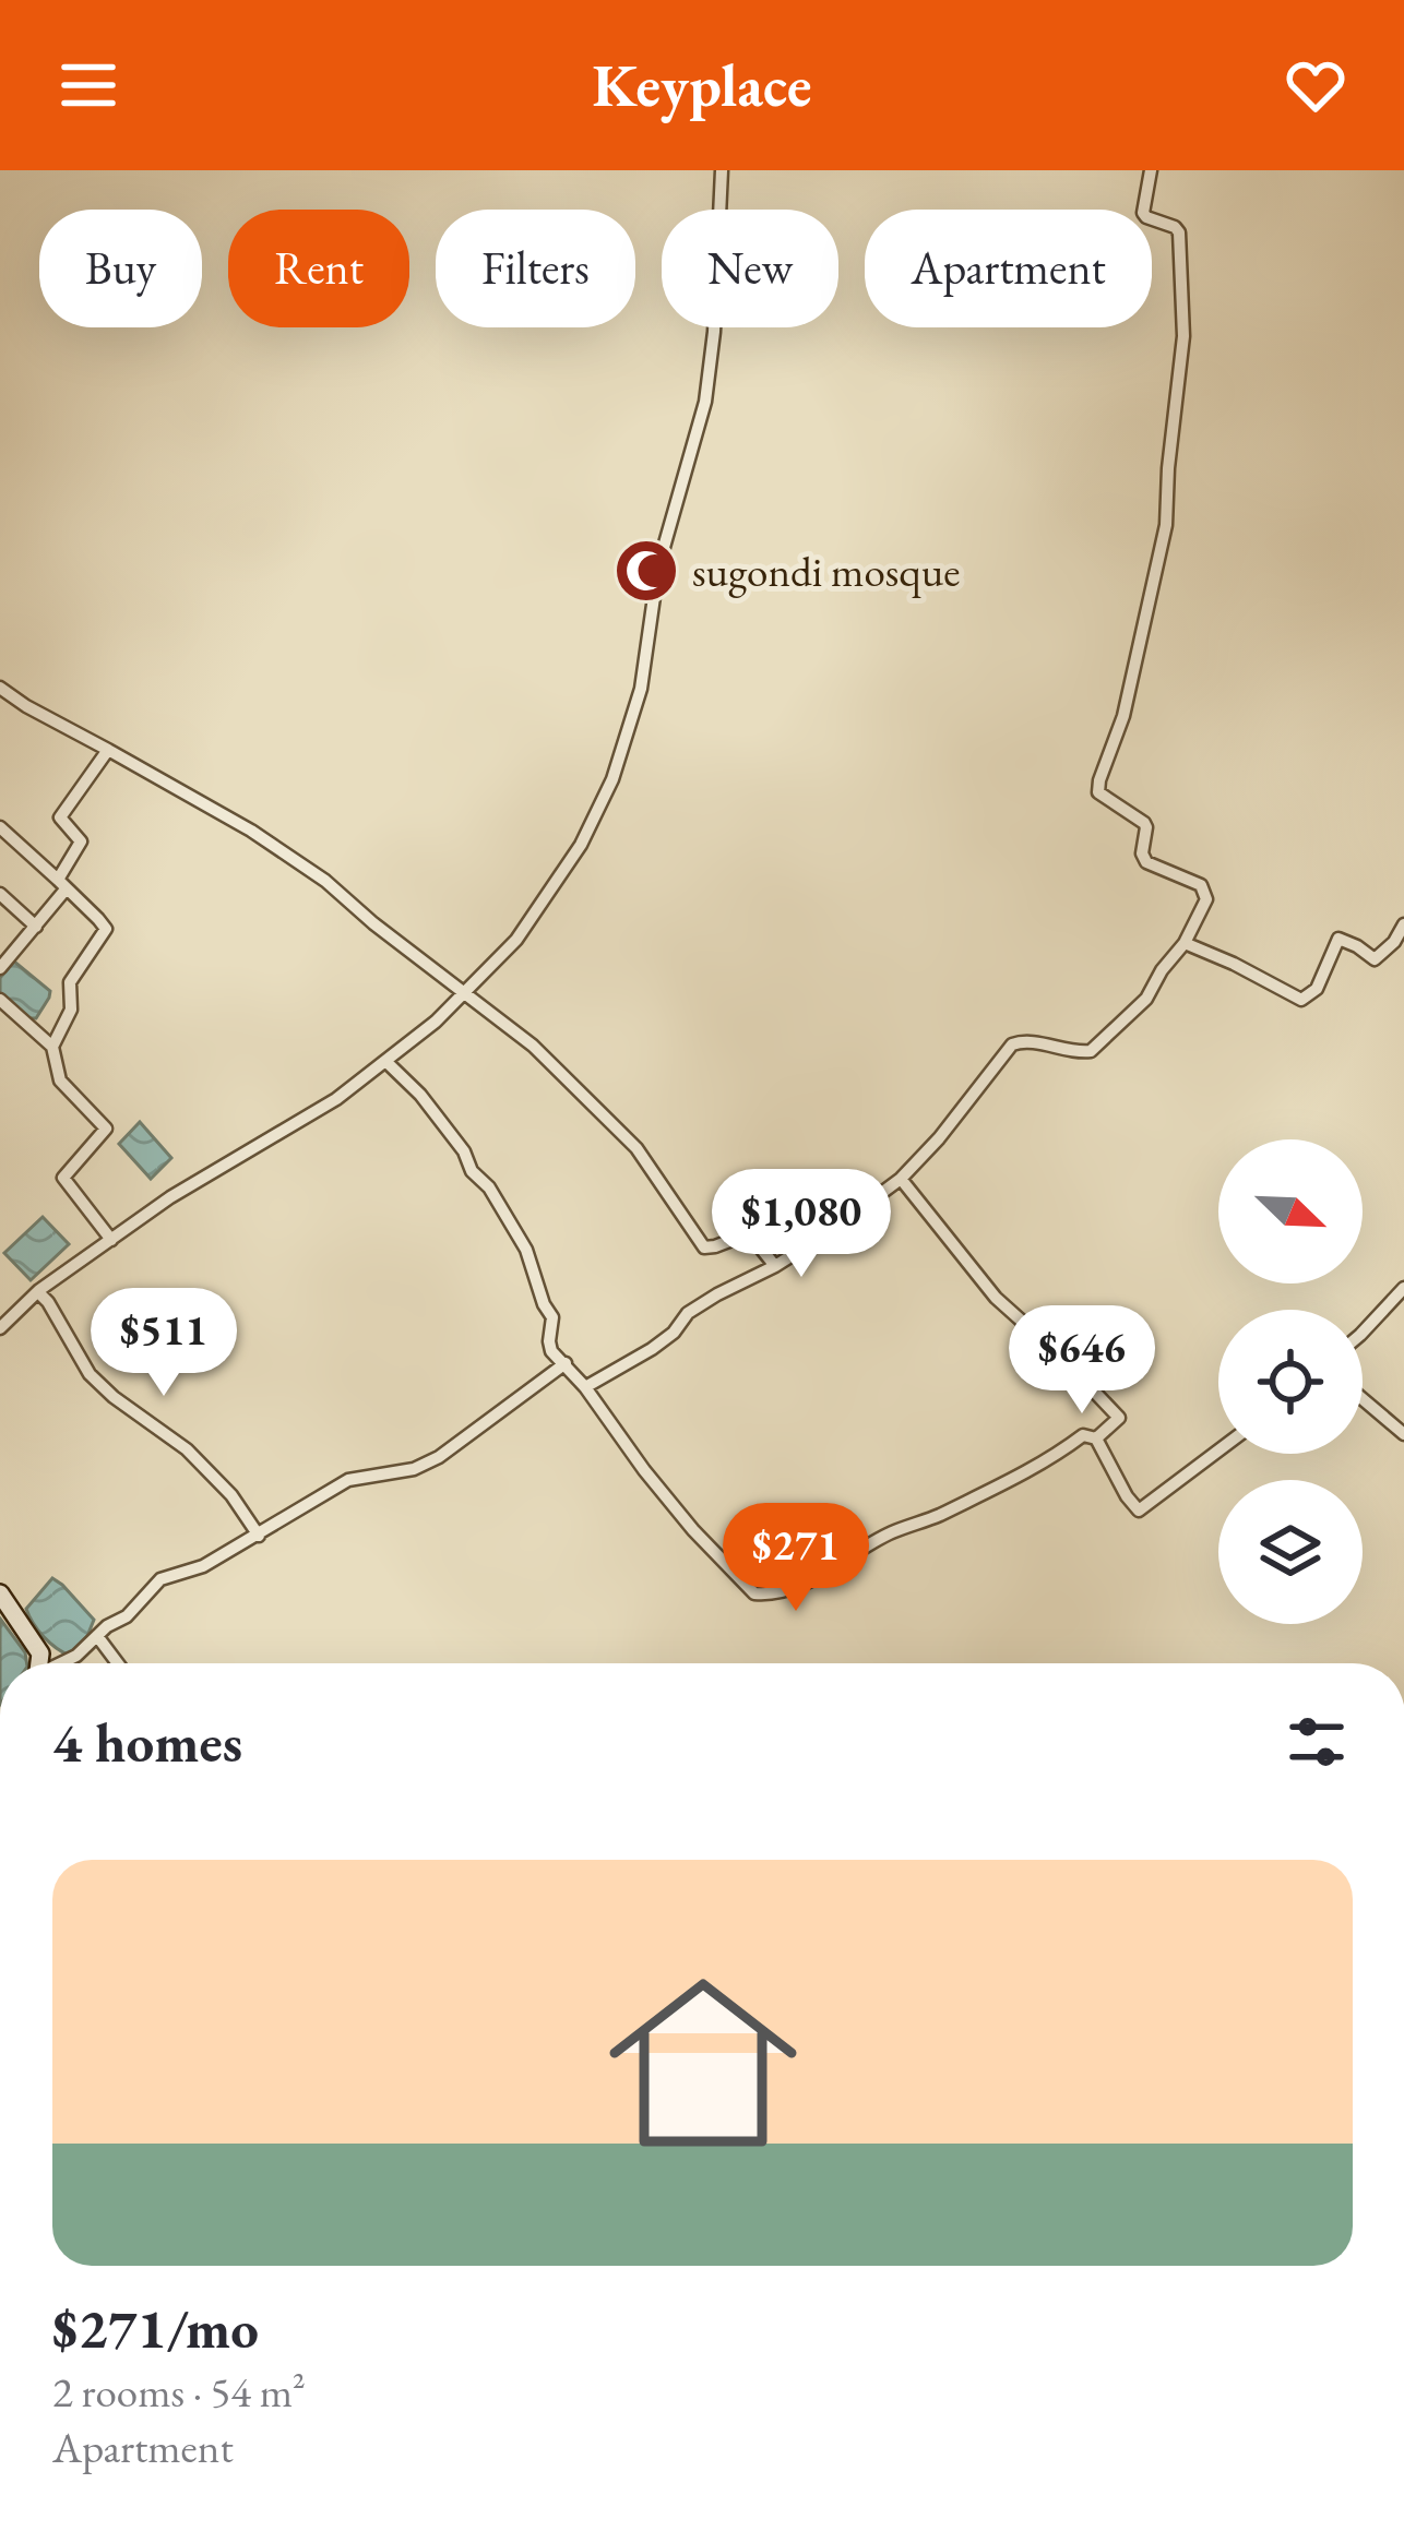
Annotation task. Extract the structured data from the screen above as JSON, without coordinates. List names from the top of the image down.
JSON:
{
  "places": {
    "mosque": ["sugondi mosque"]
  },
  "north": "bottom right",
  "page": {
    "header": "Keyplace",
    "chip": [
      "Buy",
      "Rent",
      "Filters",
      "New",
      "Apartment"
    ],
    "price": [
      "$1,080",
      "$511",
      "$646",
      "$271"
    ],
    "heading": "4 homes",
    "list": [
      {
        "name": "$271/mo",
        "note": "2 rooms · 54 m² · Apartment"
      }
    ]
  }
}
